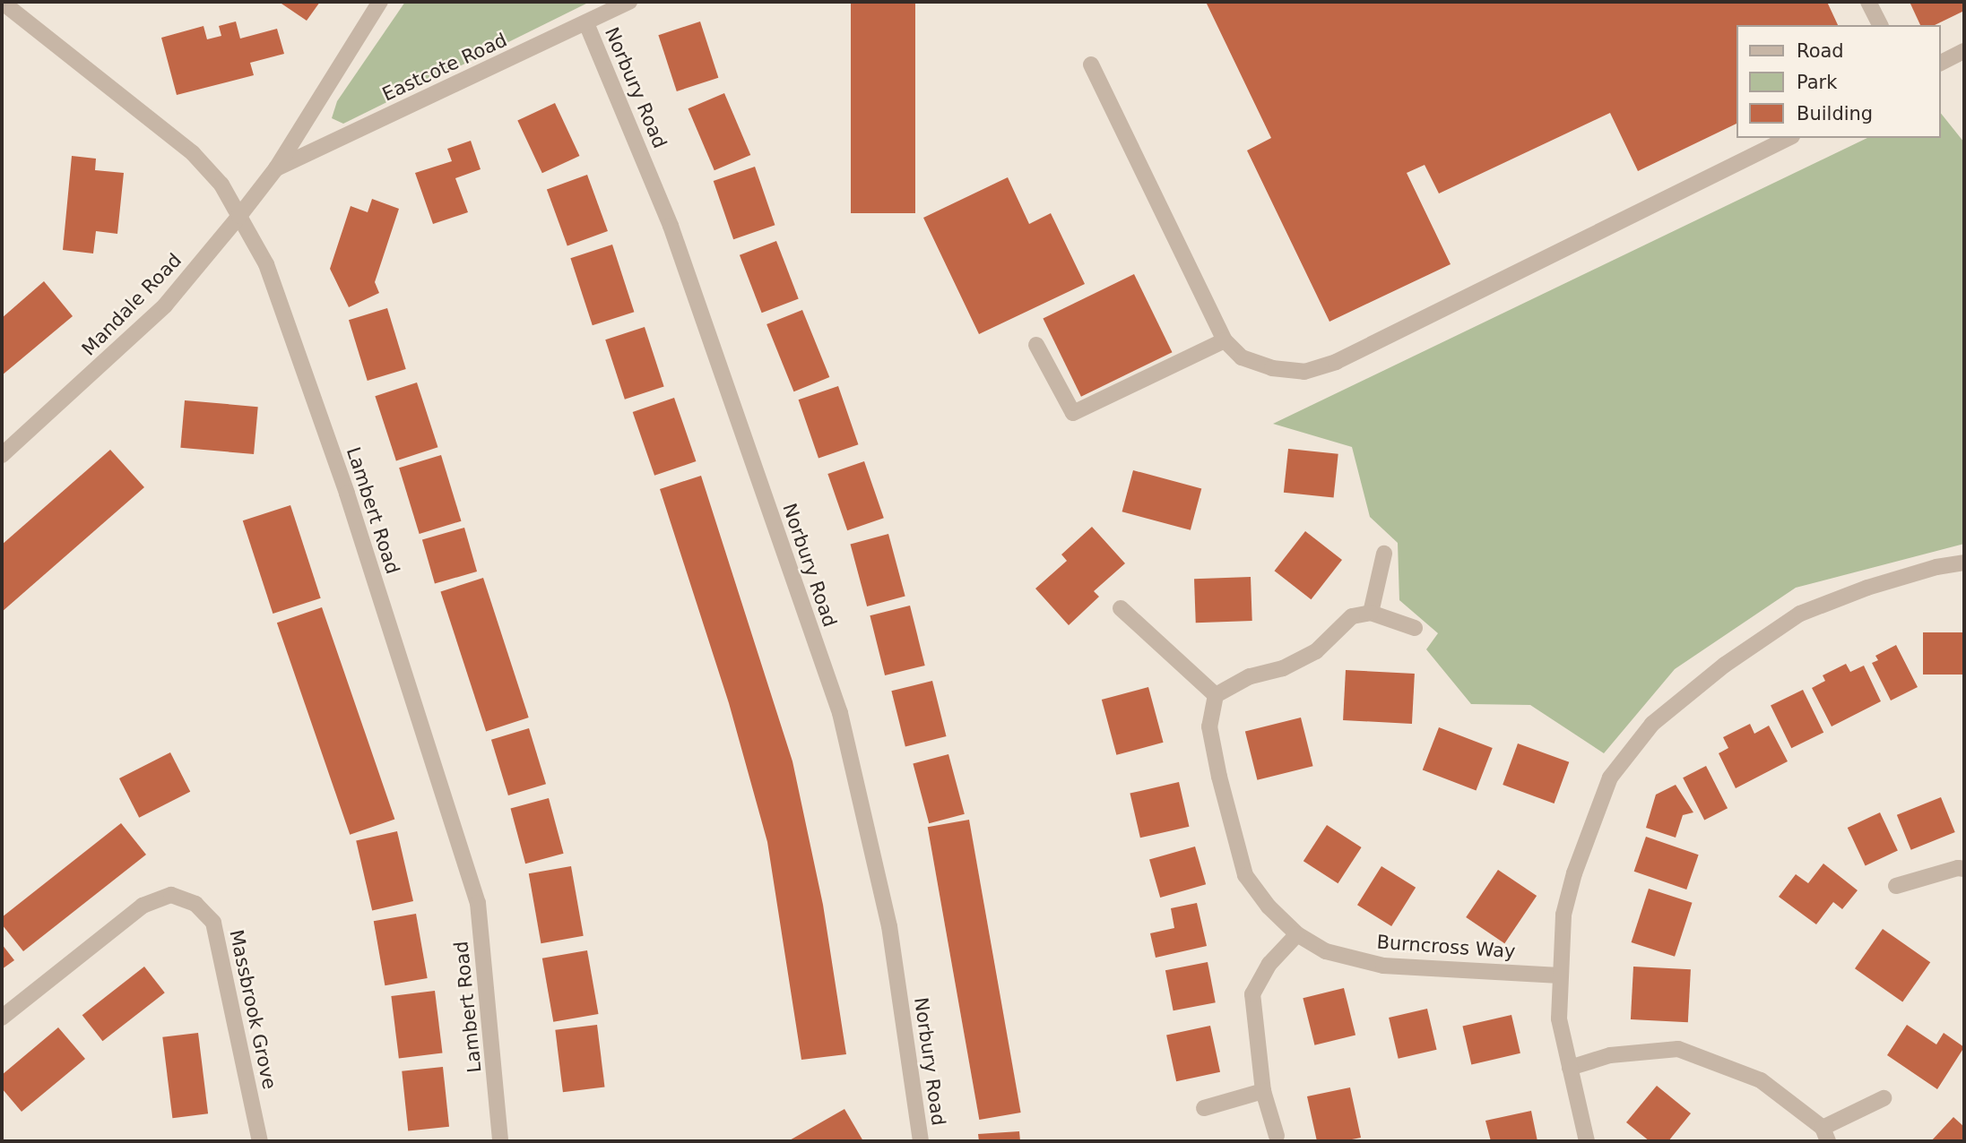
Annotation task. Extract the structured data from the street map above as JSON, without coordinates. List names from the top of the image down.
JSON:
{
  "streets": {
    "street": [
      "Eastcote Road",
      "Norbury Road",
      "Mandale Road",
      "Lambert Road",
      "Burncross Way",
      "Massbrook Grove"
    ]
  },
  "crossings": [
    ["Eastcote Road", "Norbury Road"],
    ["Eastcote Road", "Mandale Road"],
    ["Mandale Road", "Lambert Road"]
  ],
  "legend": ["Road", "Park", "Building"]
}
